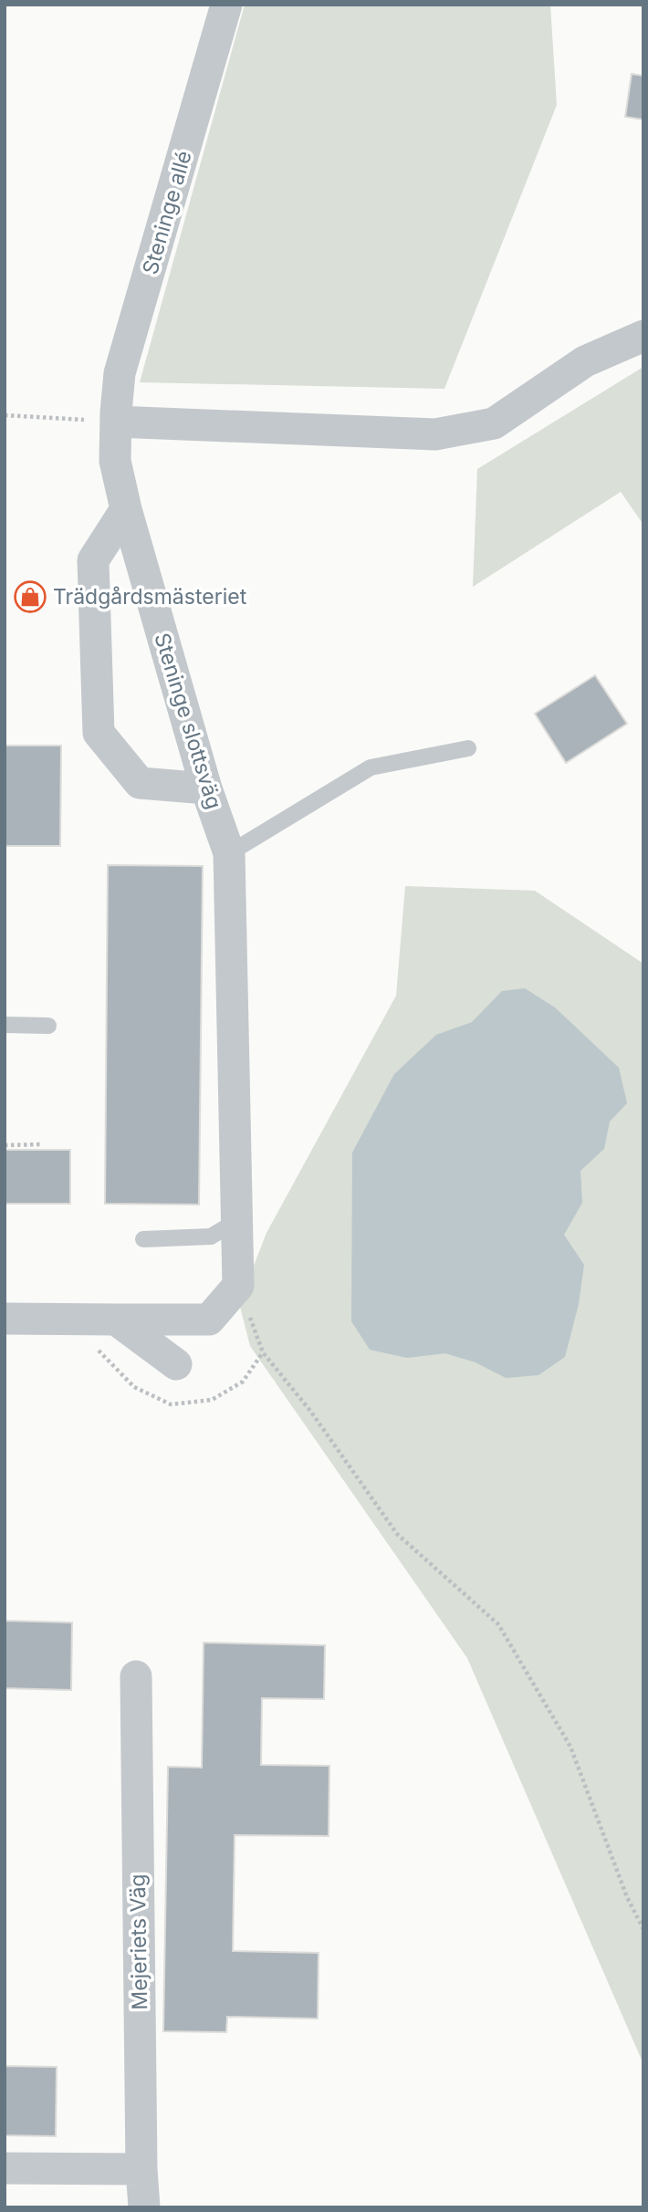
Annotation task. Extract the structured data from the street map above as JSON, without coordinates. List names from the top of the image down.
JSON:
{
  "streets": {
    "street": ["Steninge allé", "Steninge slottsväg", "Mejeriets Väg"]
  },
  "crossings": [
    ["Steninge allé", "Steninge slottsväg"]
  ],
  "places": {
    "shop": ["Trädgårdsmästeriet"]
  }
}
